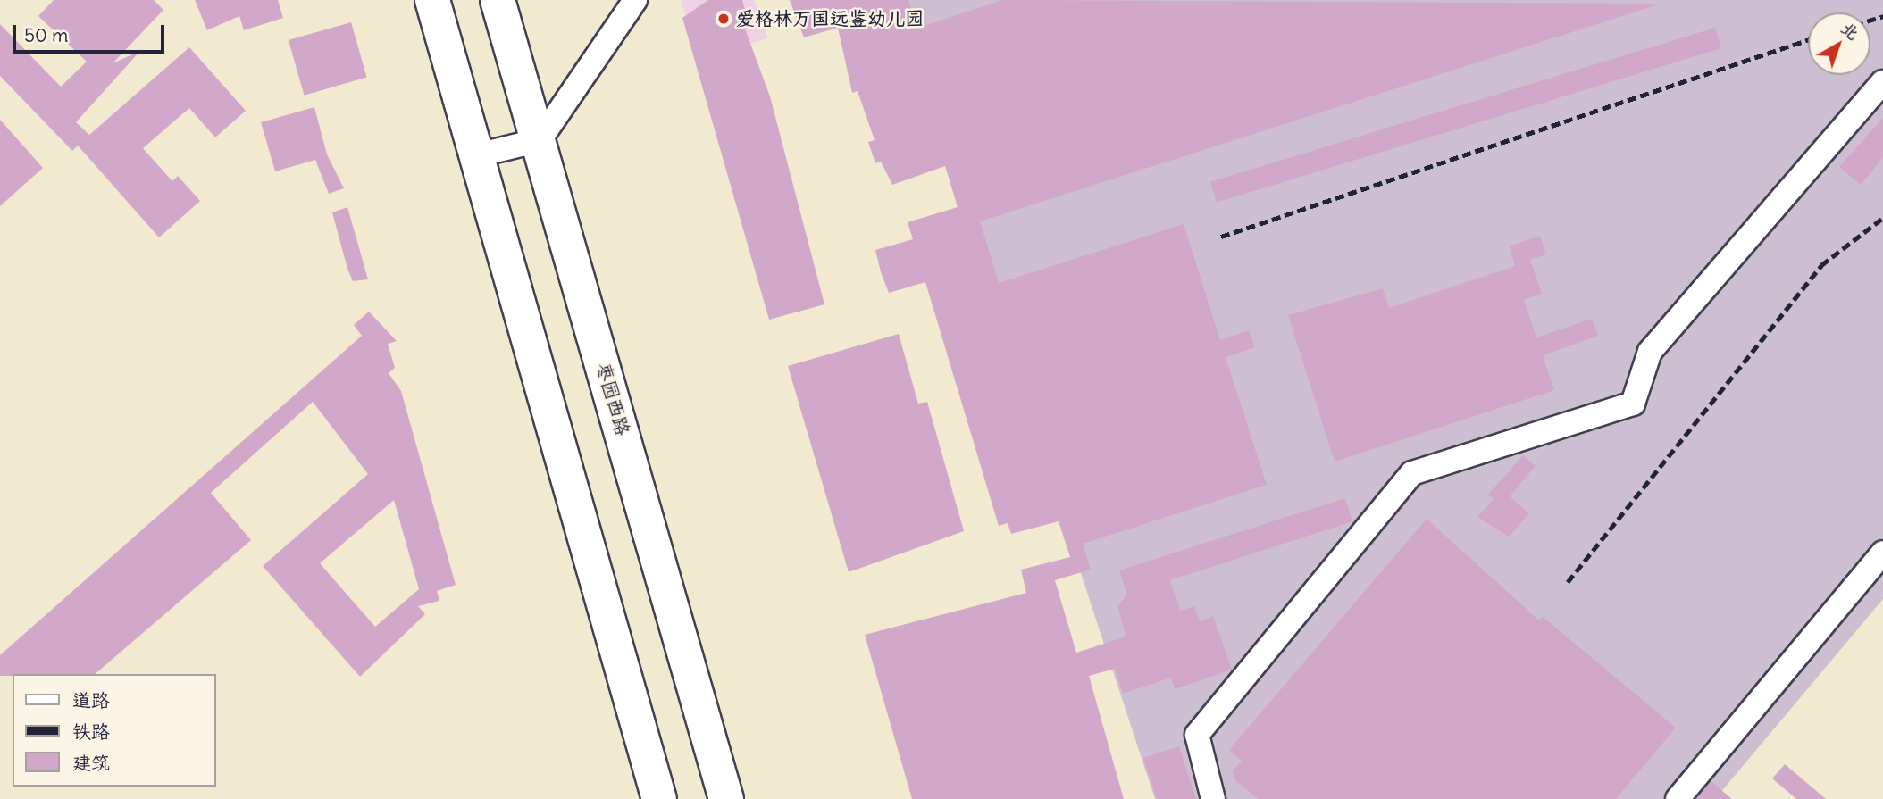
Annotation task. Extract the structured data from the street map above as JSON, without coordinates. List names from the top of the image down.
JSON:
{
  "streets": {
    "main road": ["枣园西路"]
  },
  "places": ["爱格林万国远鉴幼儿园"],
  "legend": ["道路", "铁路", "建筑"],
  "scale_bar": "50 m",
  "north": "top right"
}
